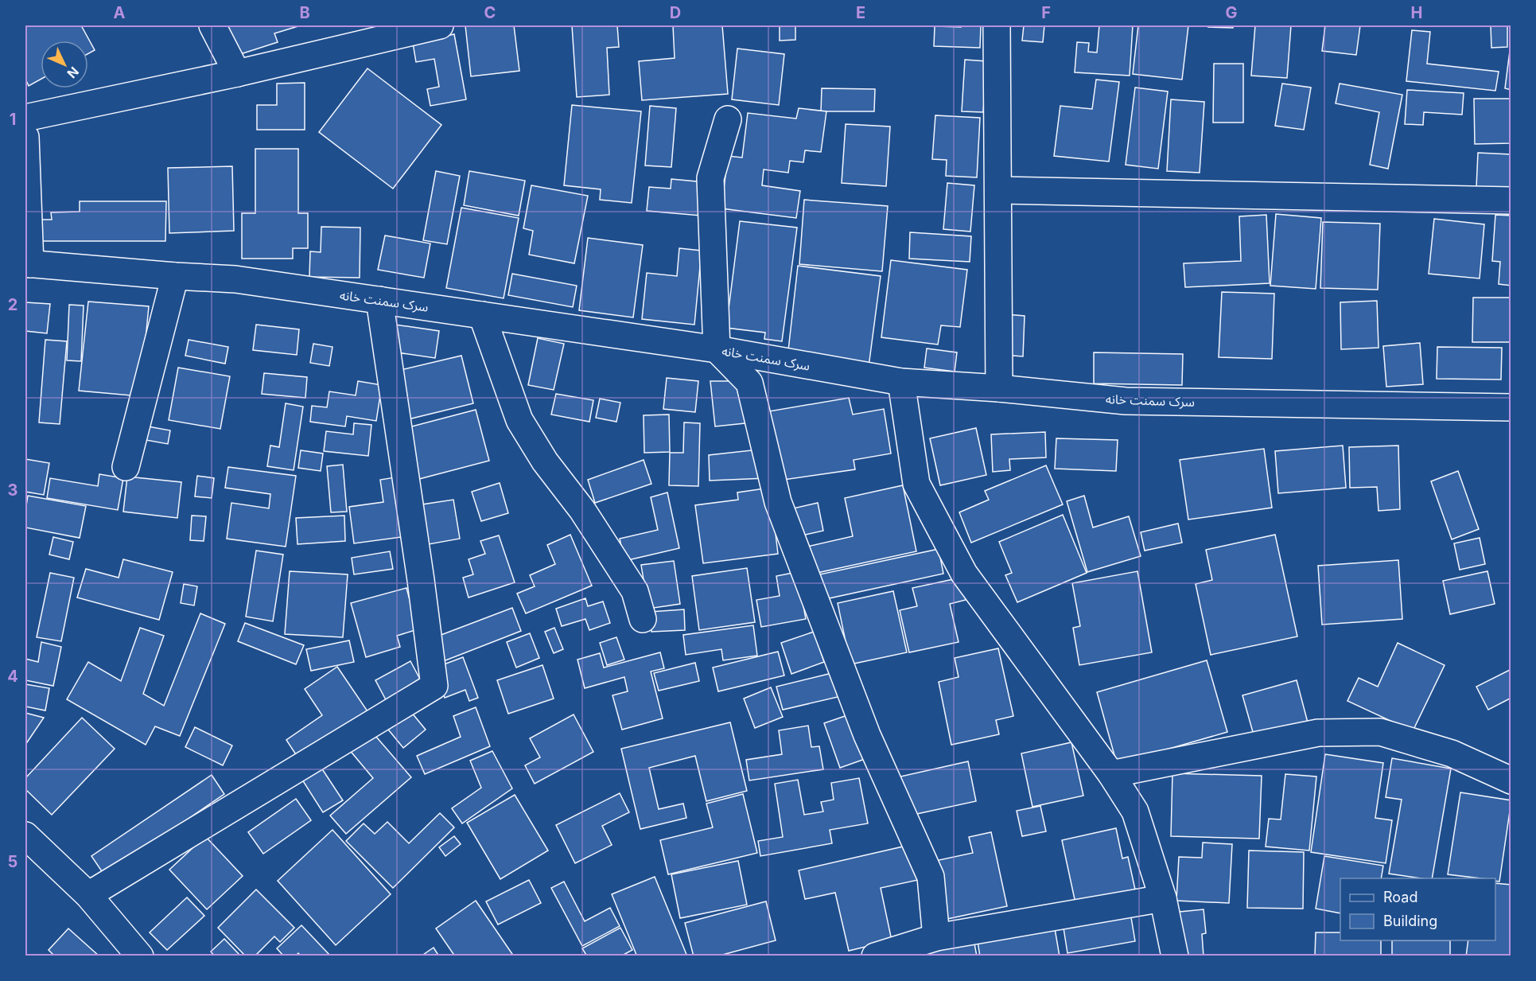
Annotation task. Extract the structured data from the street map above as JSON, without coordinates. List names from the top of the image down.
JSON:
{
  "streets": {
    "street": ["سرک سمنت خانه"]
  },
  "legend": ["Road", "Building"],
  "north": "bottom right",
  "grid": {
    "columns": [
      "A",
      "B",
      "C",
      "D",
      "E",
      "F",
      "G",
      "H"
    ],
    "rows": [
      "1",
      "2",
      "3",
      "4",
      "5"
    ]
  }
}
